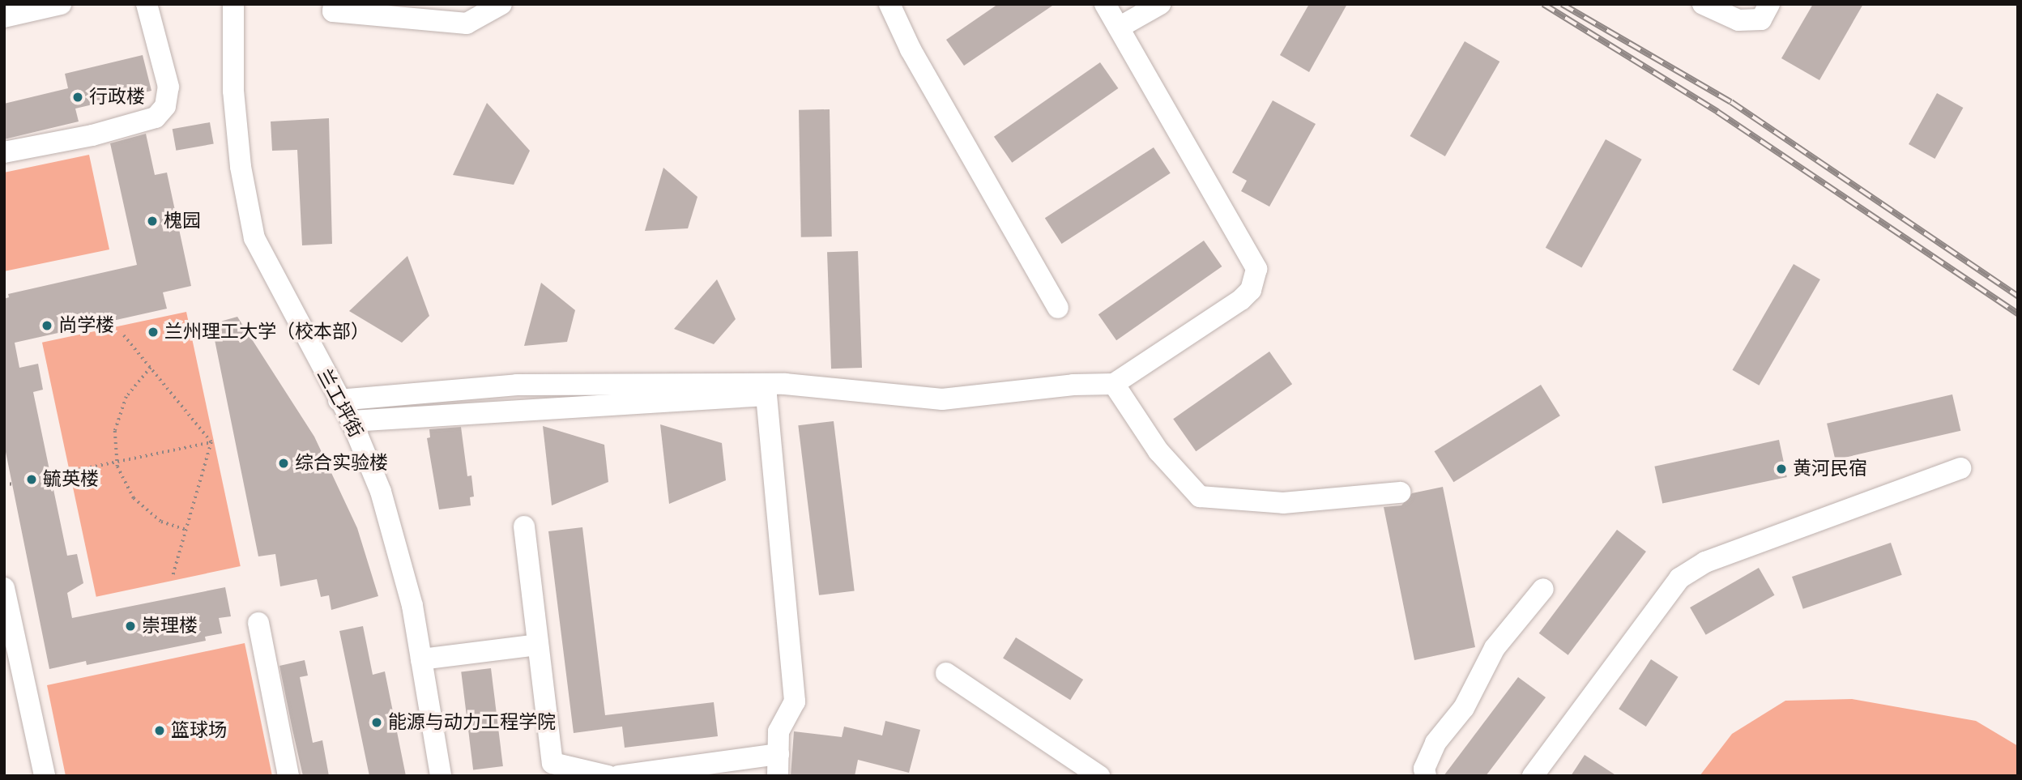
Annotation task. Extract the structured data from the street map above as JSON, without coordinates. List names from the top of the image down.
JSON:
{
  "streets": {
    "street": ["兰工坪街"]
  },
  "places": [
    "行政楼",
    "槐园",
    "尚学楼",
    "兰州理工大学（校本部）",
    "综合实验楼",
    "黄河民宿",
    "毓英楼",
    "崇理楼",
    "能源与动力工程学院",
    "篮球场"
  ]
}
